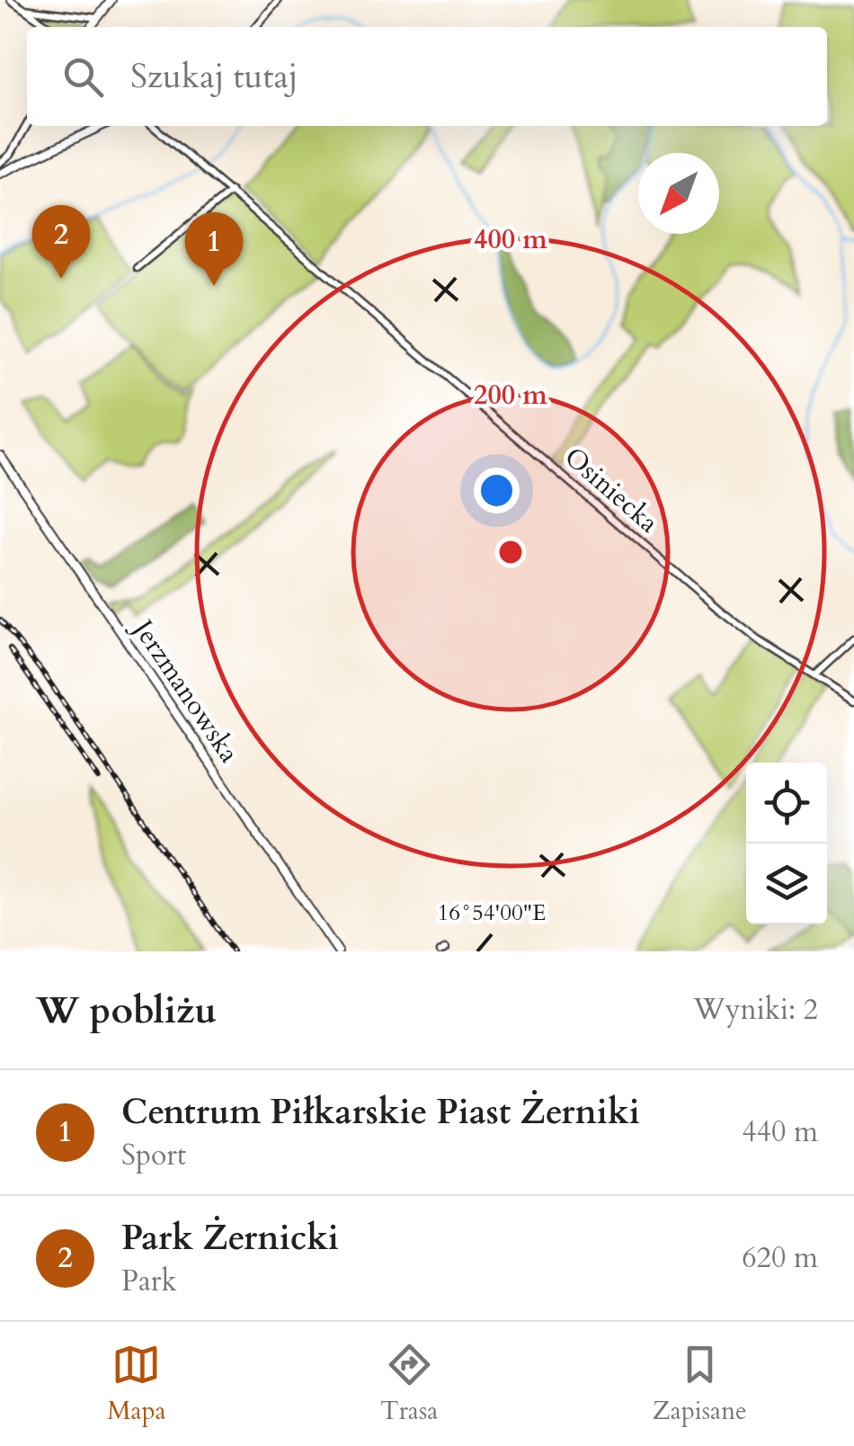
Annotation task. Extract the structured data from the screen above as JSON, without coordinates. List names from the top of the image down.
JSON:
{
  "streets": {
    "street": ["Osiniecka", "Jerzmanowska"]
  },
  "north": "bottom left",
  "page": {
    "search": "Szukaj tutaj",
    "pins": ["2", "1"],
    "heading": ["W pobliżu", "Wyniki: 2"],
    "list": [
      {
        "mark": "1",
        "name": "Centrum Piłkarskie Piast Żerniki",
        "note": "Sport",
        "value": "440 m"
      },
      {
        "mark": "2",
        "name": "Park Żernicki",
        "note": "Park",
        "value": "620 m"
      }
    ],
    "nav": ["Mapa", "Trasa", "Zapisane"]
  },
  "coordinates": ["16°54'00\"E"],
  "rings": ["400 m", "200 m"]
}
